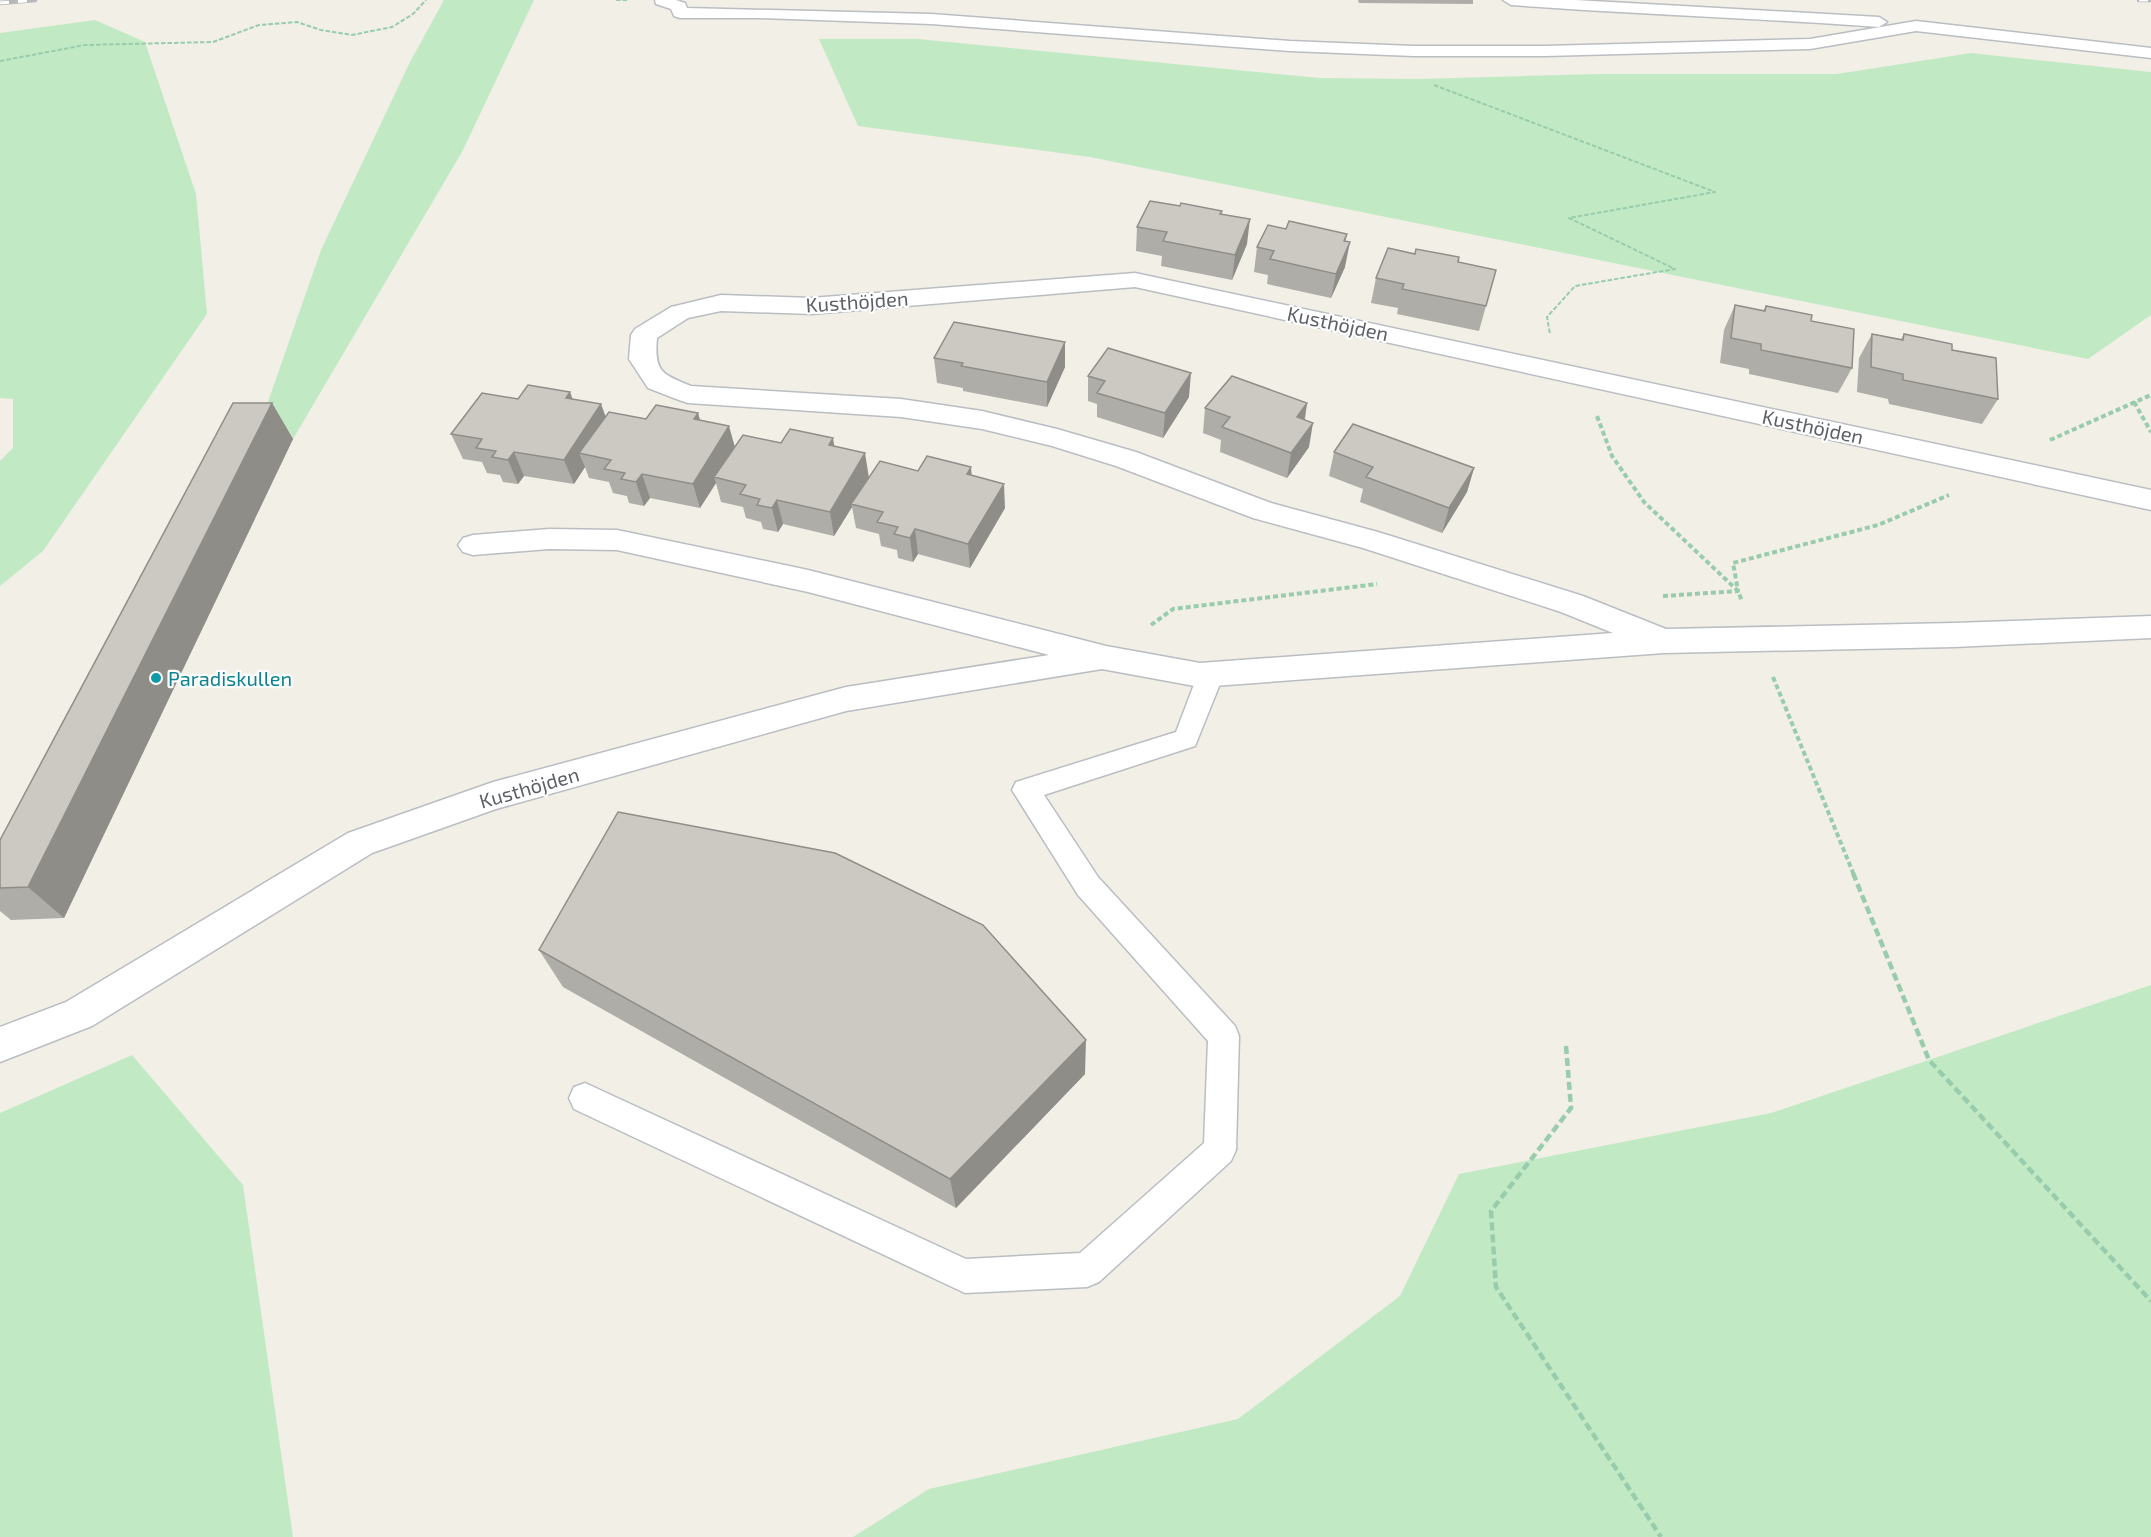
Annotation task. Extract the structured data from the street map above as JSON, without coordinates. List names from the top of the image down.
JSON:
{
  "streets": {
    "street": ["Kusthöjden"]
  },
  "places": ["Paradiskullen"]
}
